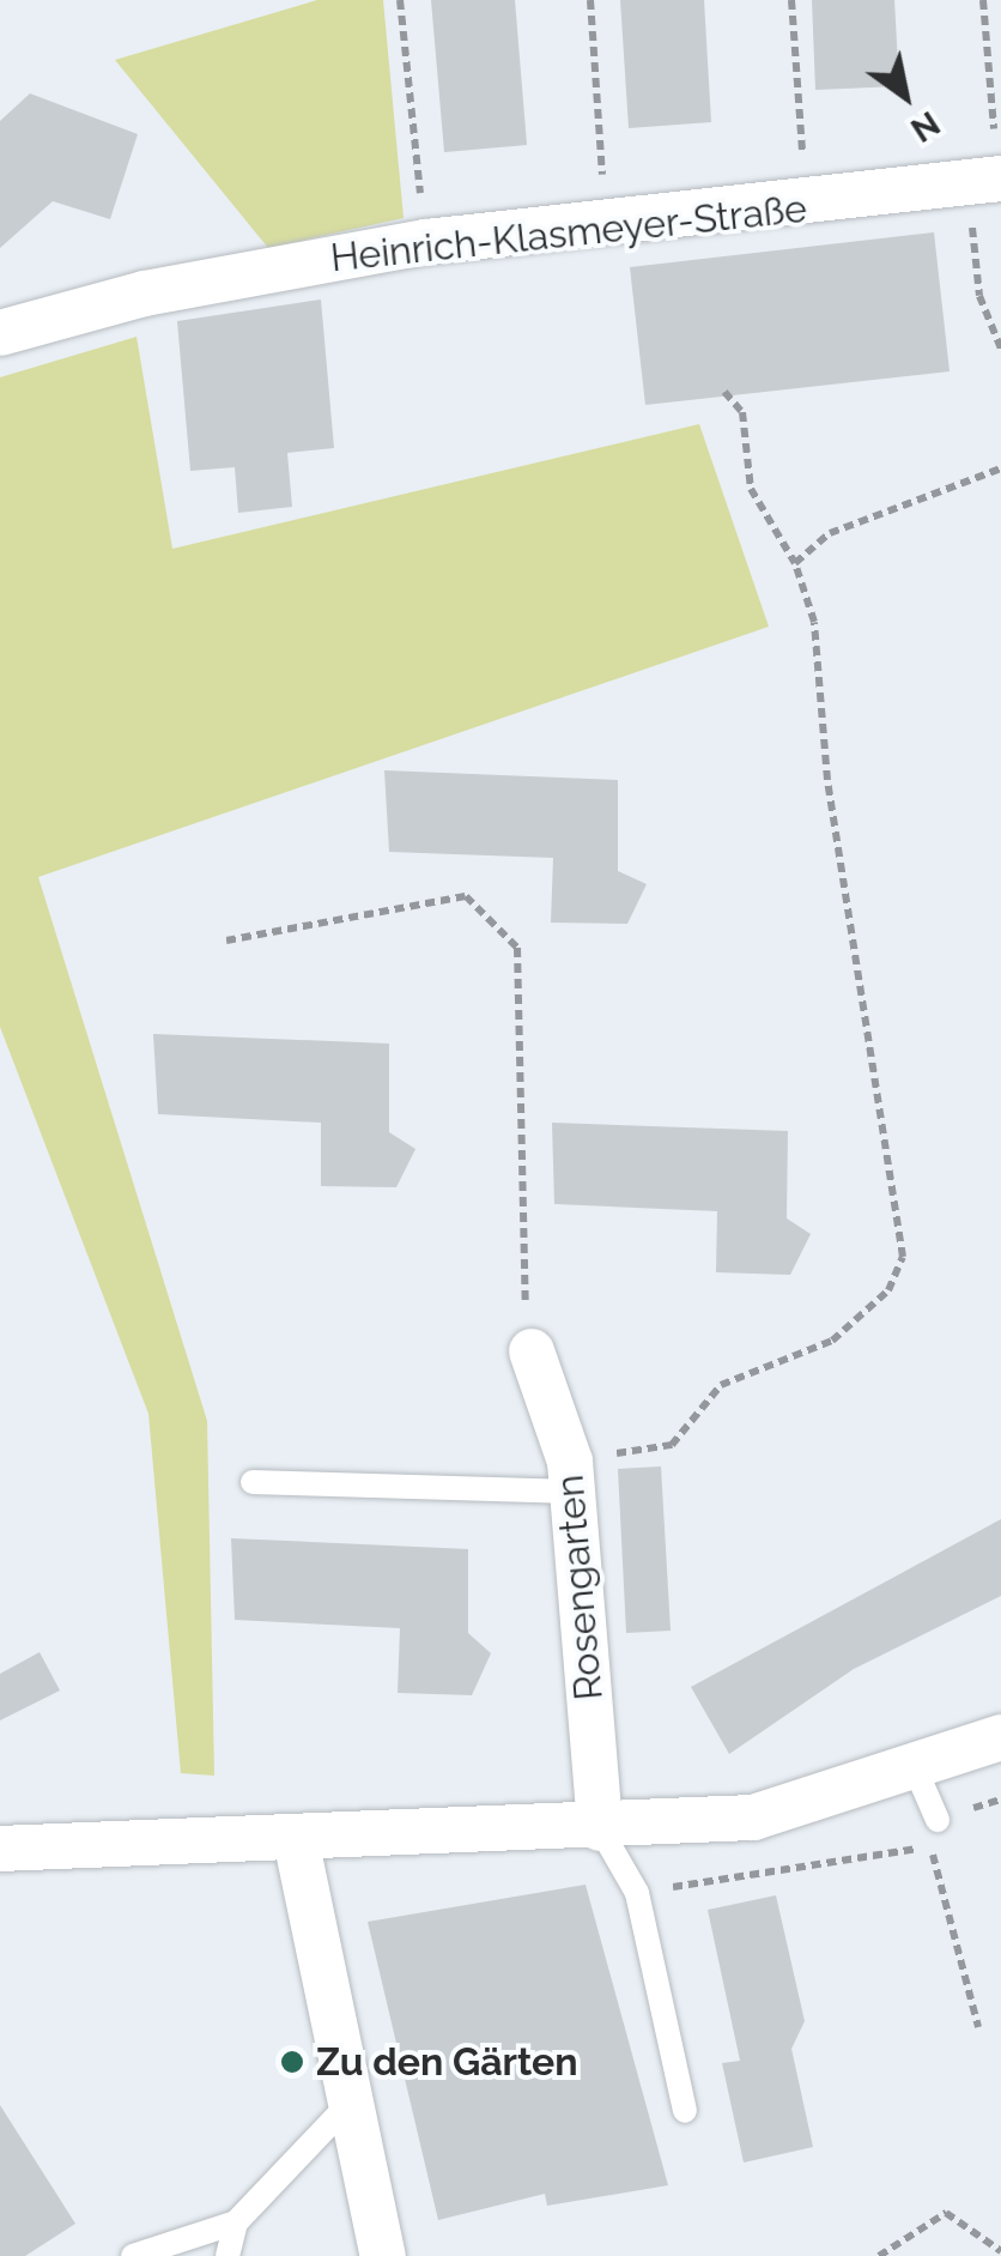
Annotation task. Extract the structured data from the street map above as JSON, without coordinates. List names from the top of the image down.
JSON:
{
  "streets": {
    "street": ["Heinrich-Klasmeyer-Straße", "Rosengarten"]
  },
  "places": ["Zu den Gärten"],
  "north": "bottom right"
}
